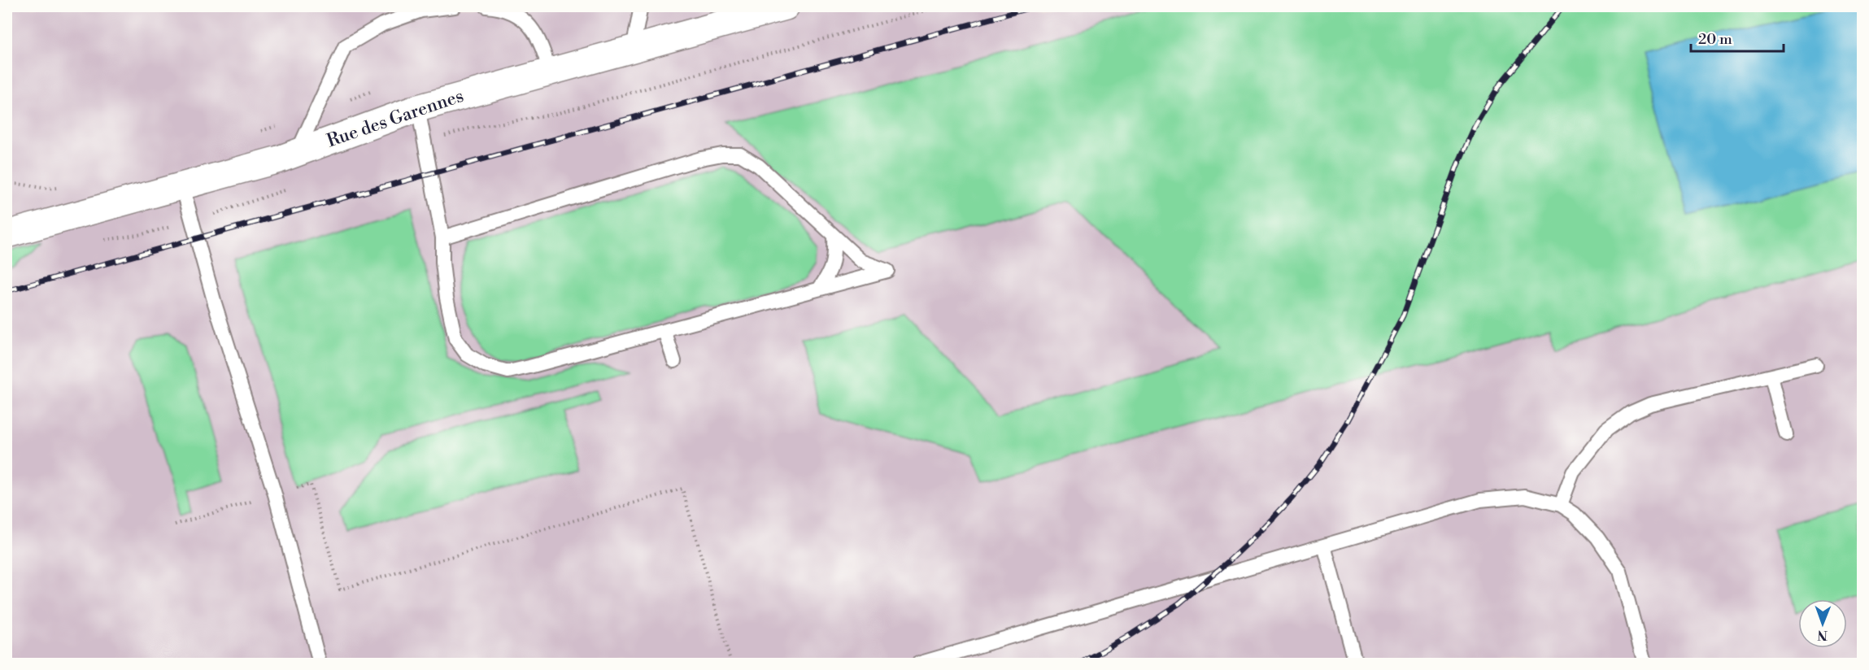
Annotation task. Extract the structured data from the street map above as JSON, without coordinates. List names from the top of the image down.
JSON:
{
  "streets": {
    "street": ["Rue des Garennes"]
  },
  "scale_bar": "20 m",
  "north": "bottom"
}
